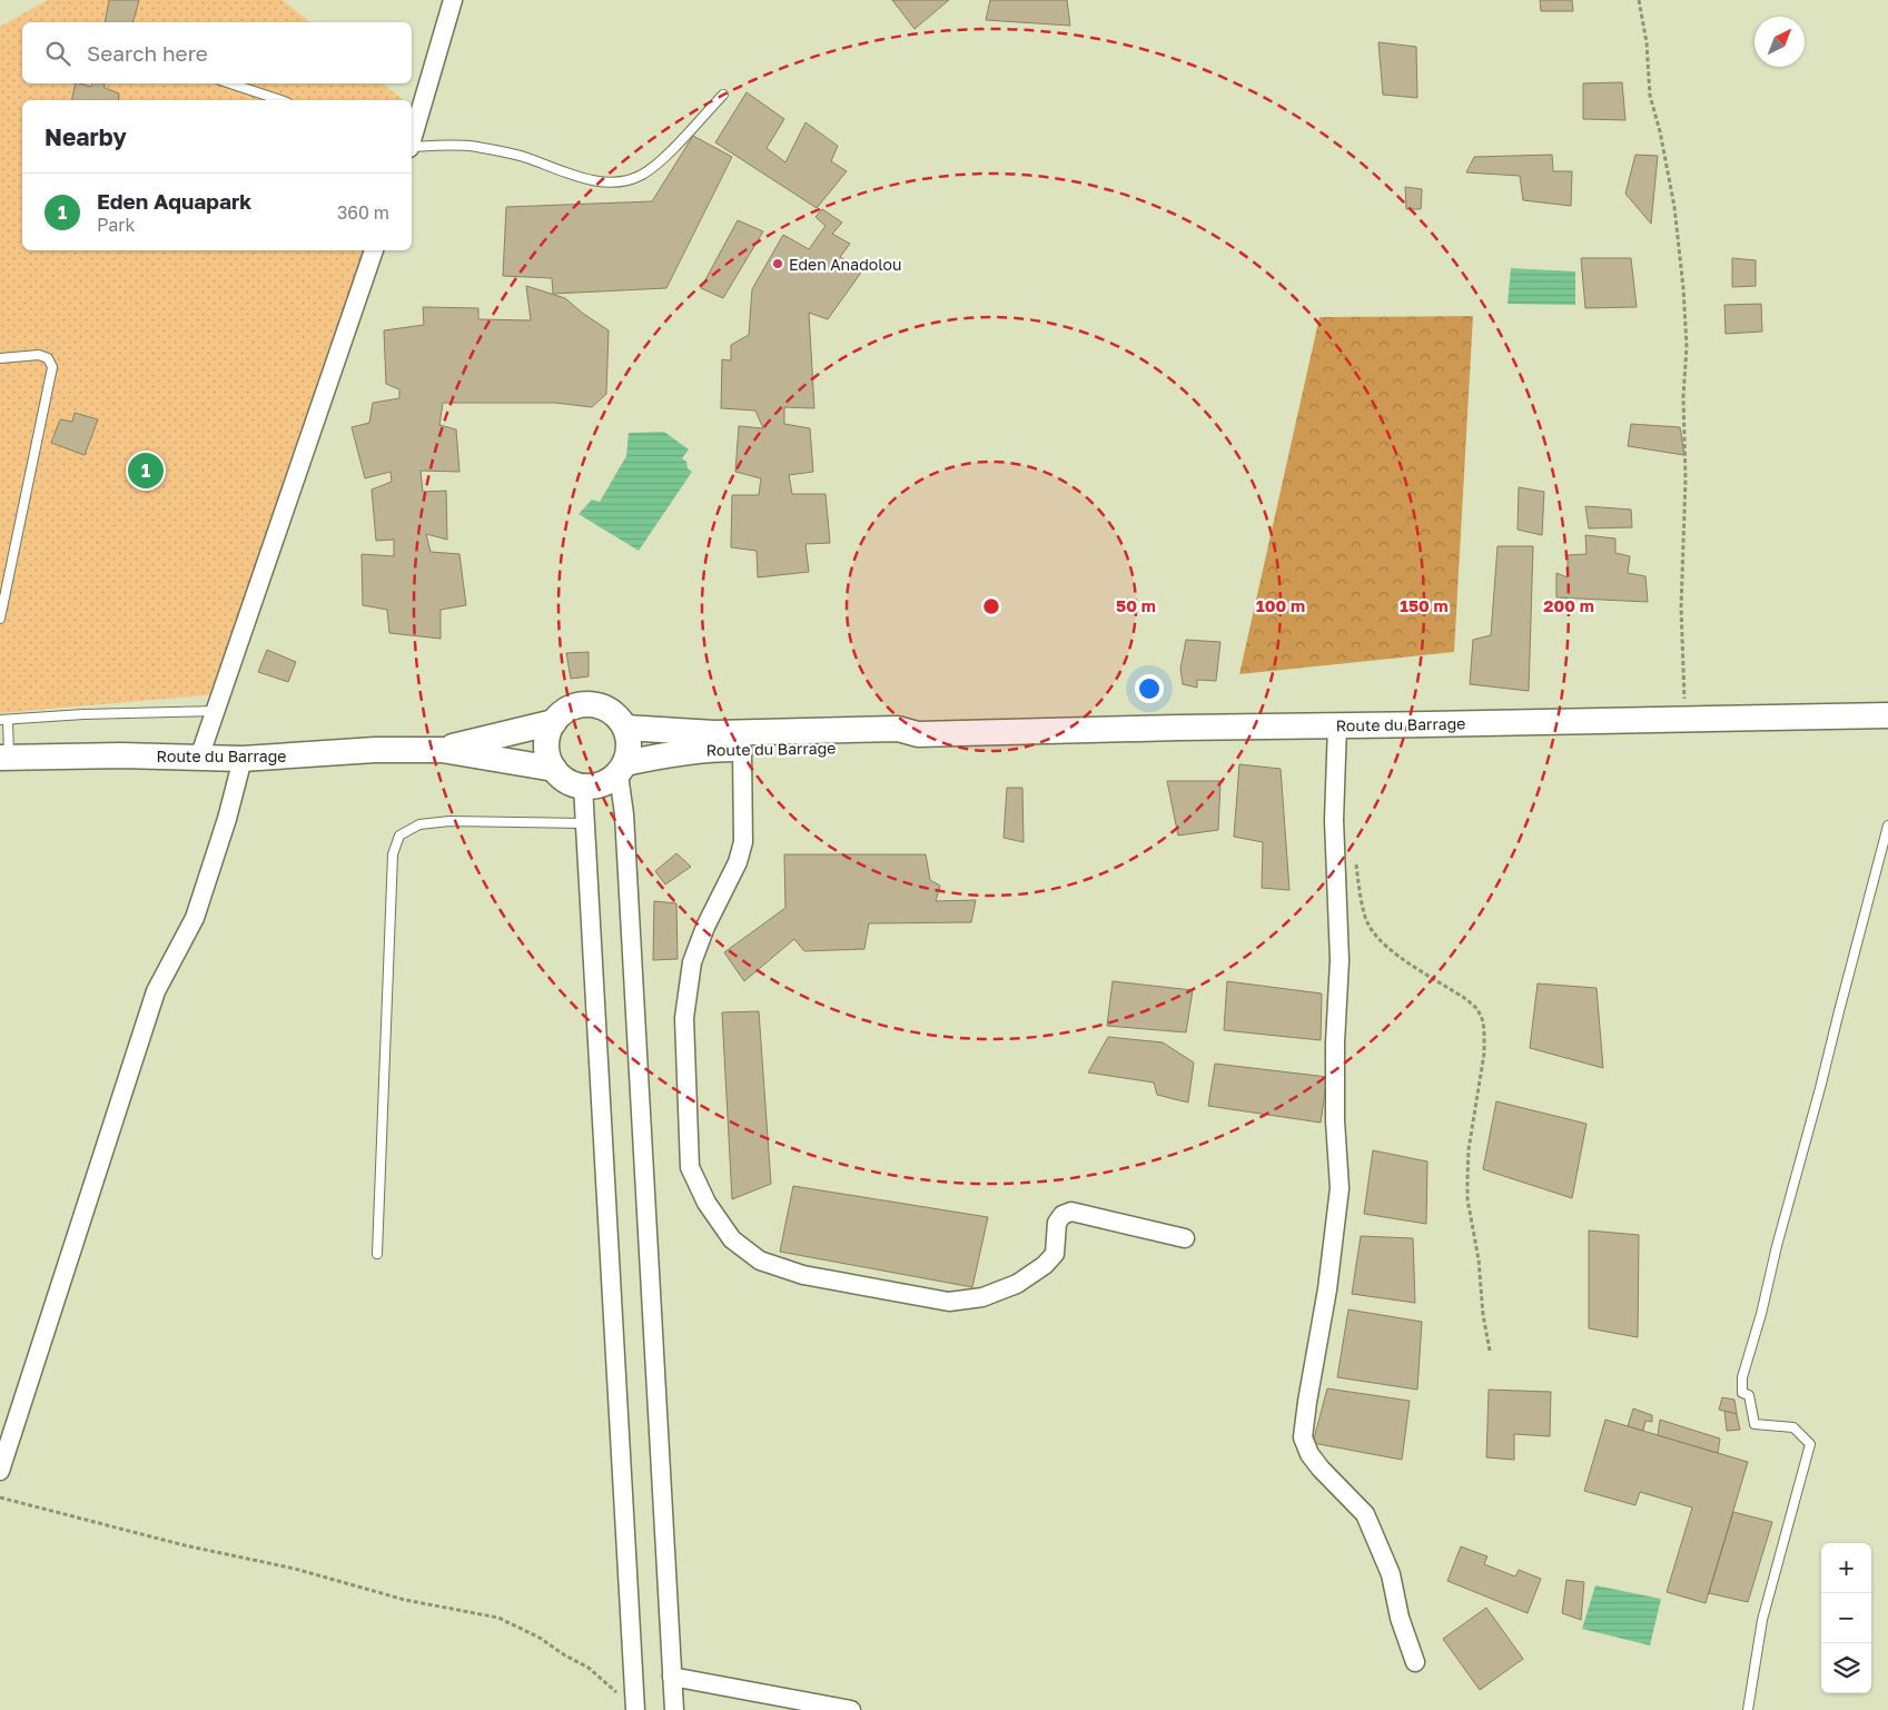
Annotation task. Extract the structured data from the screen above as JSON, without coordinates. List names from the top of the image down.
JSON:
{
  "streets": {
    "main road": ["Route du Barrage"]
  },
  "places": ["Eden Anadolou"],
  "north": "top right",
  "page": {
    "search": "Search here",
    "heading": "Nearby",
    "list": [
      {
        "mark": "1",
        "name": "Eden Aquapark",
        "note": "Park",
        "value": "360 m"
      }
    ],
    "pins": "1",
    "map_buttons": ["+", "−"]
  },
  "rings": [
    "50 m",
    "100 m",
    "150 m",
    "200 m"
  ]
}
